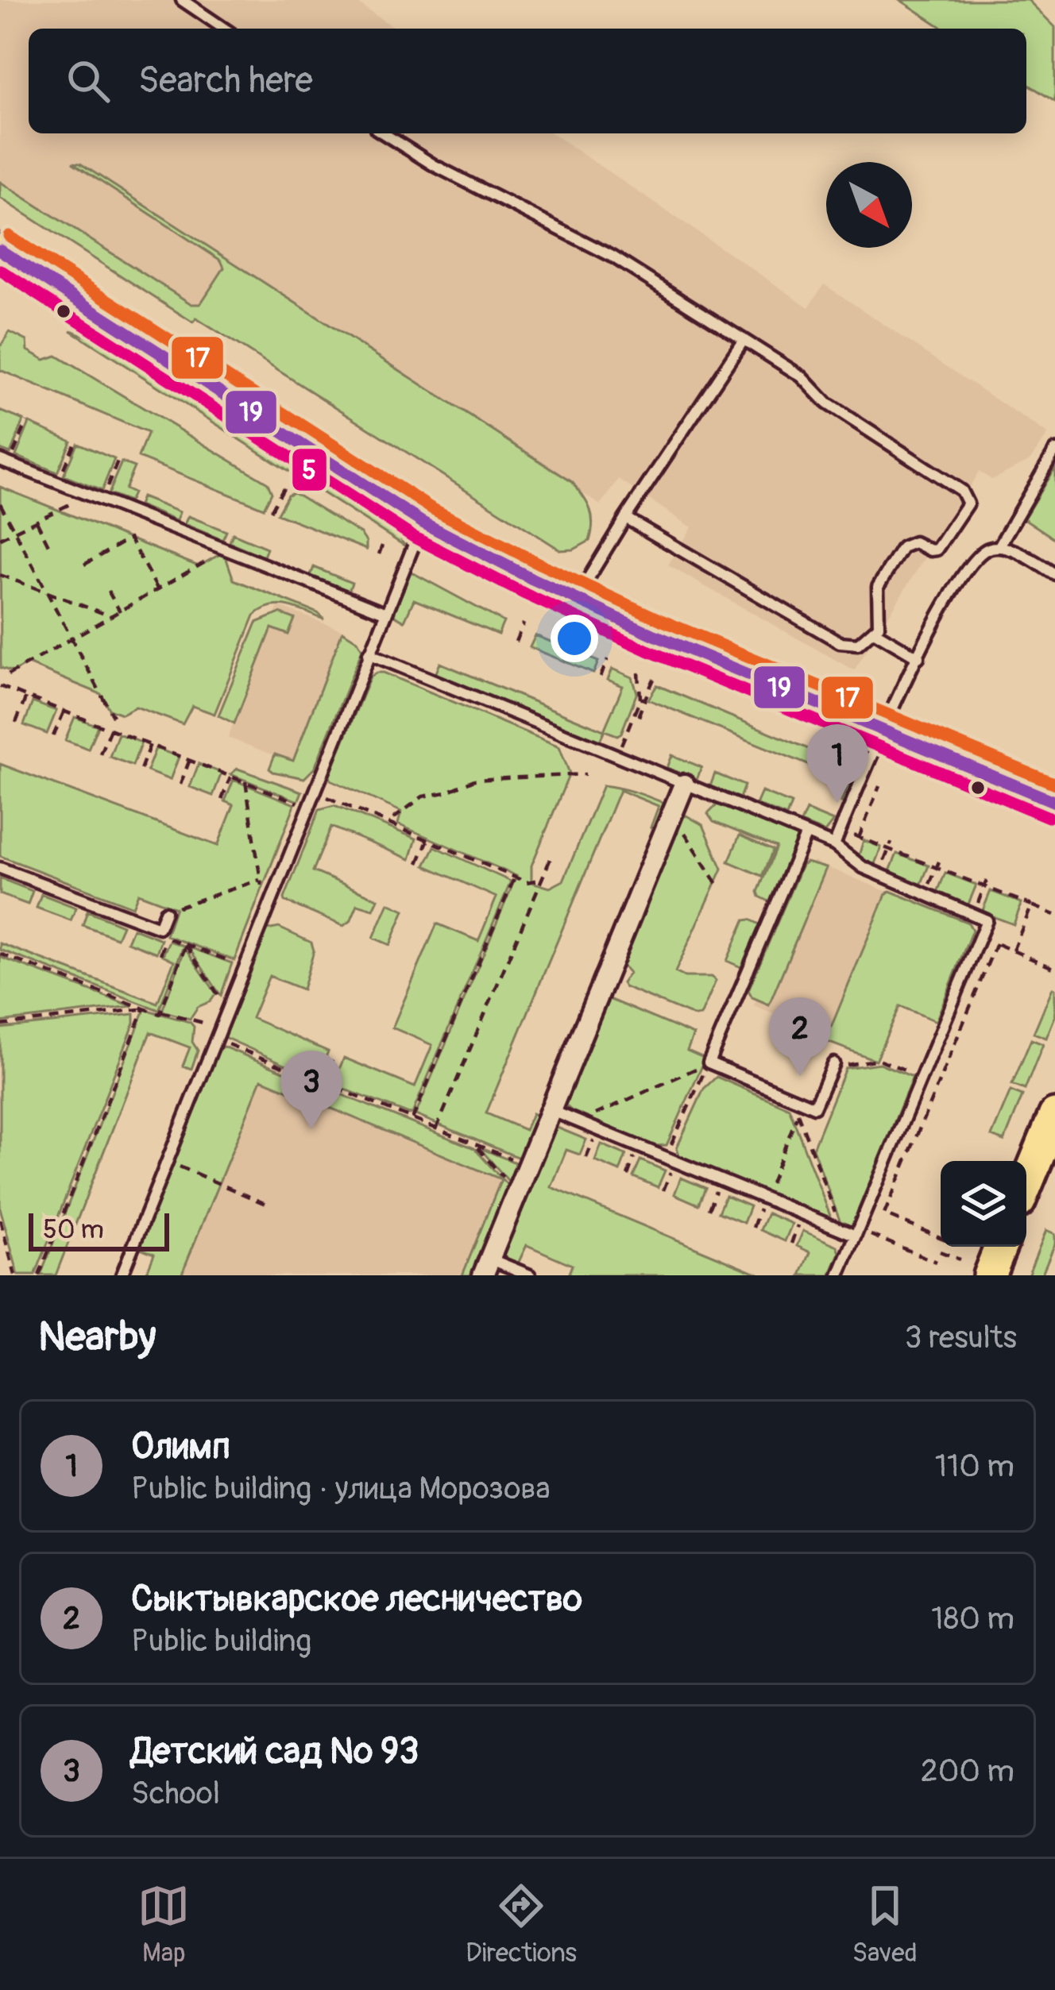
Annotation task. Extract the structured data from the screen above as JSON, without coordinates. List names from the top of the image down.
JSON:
{
  "lines": ["transit line 17", "transit line 19", "transit line 5"],
  "scale_bar": "50 m",
  "north": "bottom right",
  "page": {
    "search": "Search here",
    "pins": ["1", "2", "3"],
    "scale": "50 m",
    "heading": ["Nearby", "3 results"],
    "list": [
      {
        "mark": "1",
        "name": "Олимп",
        "note": "Public building · улица Морозова",
        "value": "110 m"
      },
      {
        "mark": "2",
        "name": "Сыктывкарское лесничество",
        "note": "Public building",
        "value": "180 m"
      },
      {
        "mark": "3",
        "name": "Детский сад № 93",
        "note": "School",
        "value": "200 m"
      }
    ],
    "nav": ["Map", "Directions", "Saved"]
  }
}
